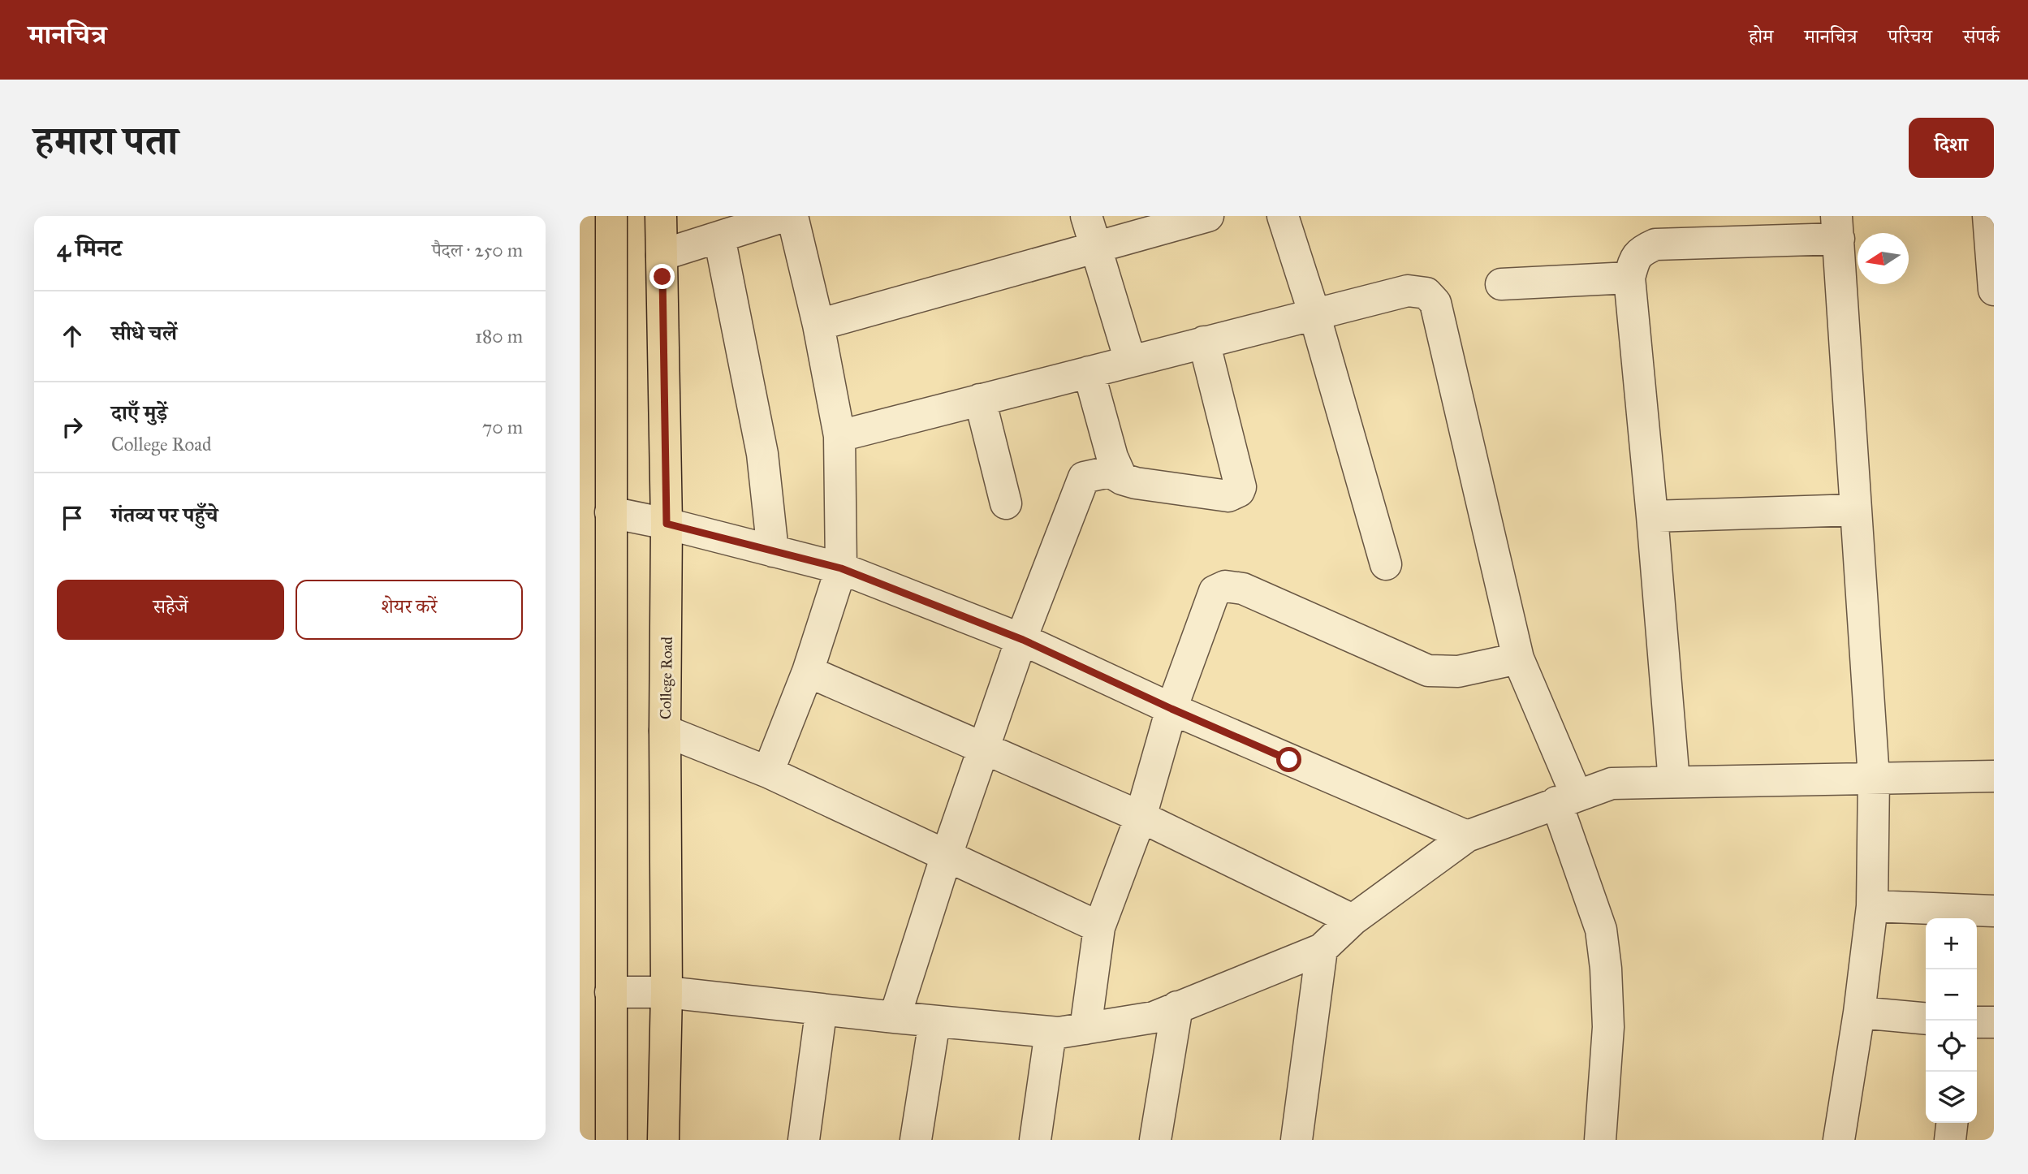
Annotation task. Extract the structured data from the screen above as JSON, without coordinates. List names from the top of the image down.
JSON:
{
  "streets": {
    "main road": ["College Road"]
  },
  "north": "left",
  "page": {
    "header": "मानचित्र",
    "nav": [
      "होम",
      "मानचित्र",
      "परिचय",
      "संपर्क"
    ],
    "title": "हमारा पता",
    "buttons": [
      "दिशा",
      ["सहेजें", "शेयर करें"]
    ],
    "heading": ["4 मिनट", "पैदल · 250 m"],
    "list": [
      ["सीधे चलें", "180 m"],
      ["दाएँ मुड़ें", "College Road", "70 m"],
      "गंतव्य पर पहुँचे"
    ],
    "map_buttons": ["+", "−"]
  }
}
